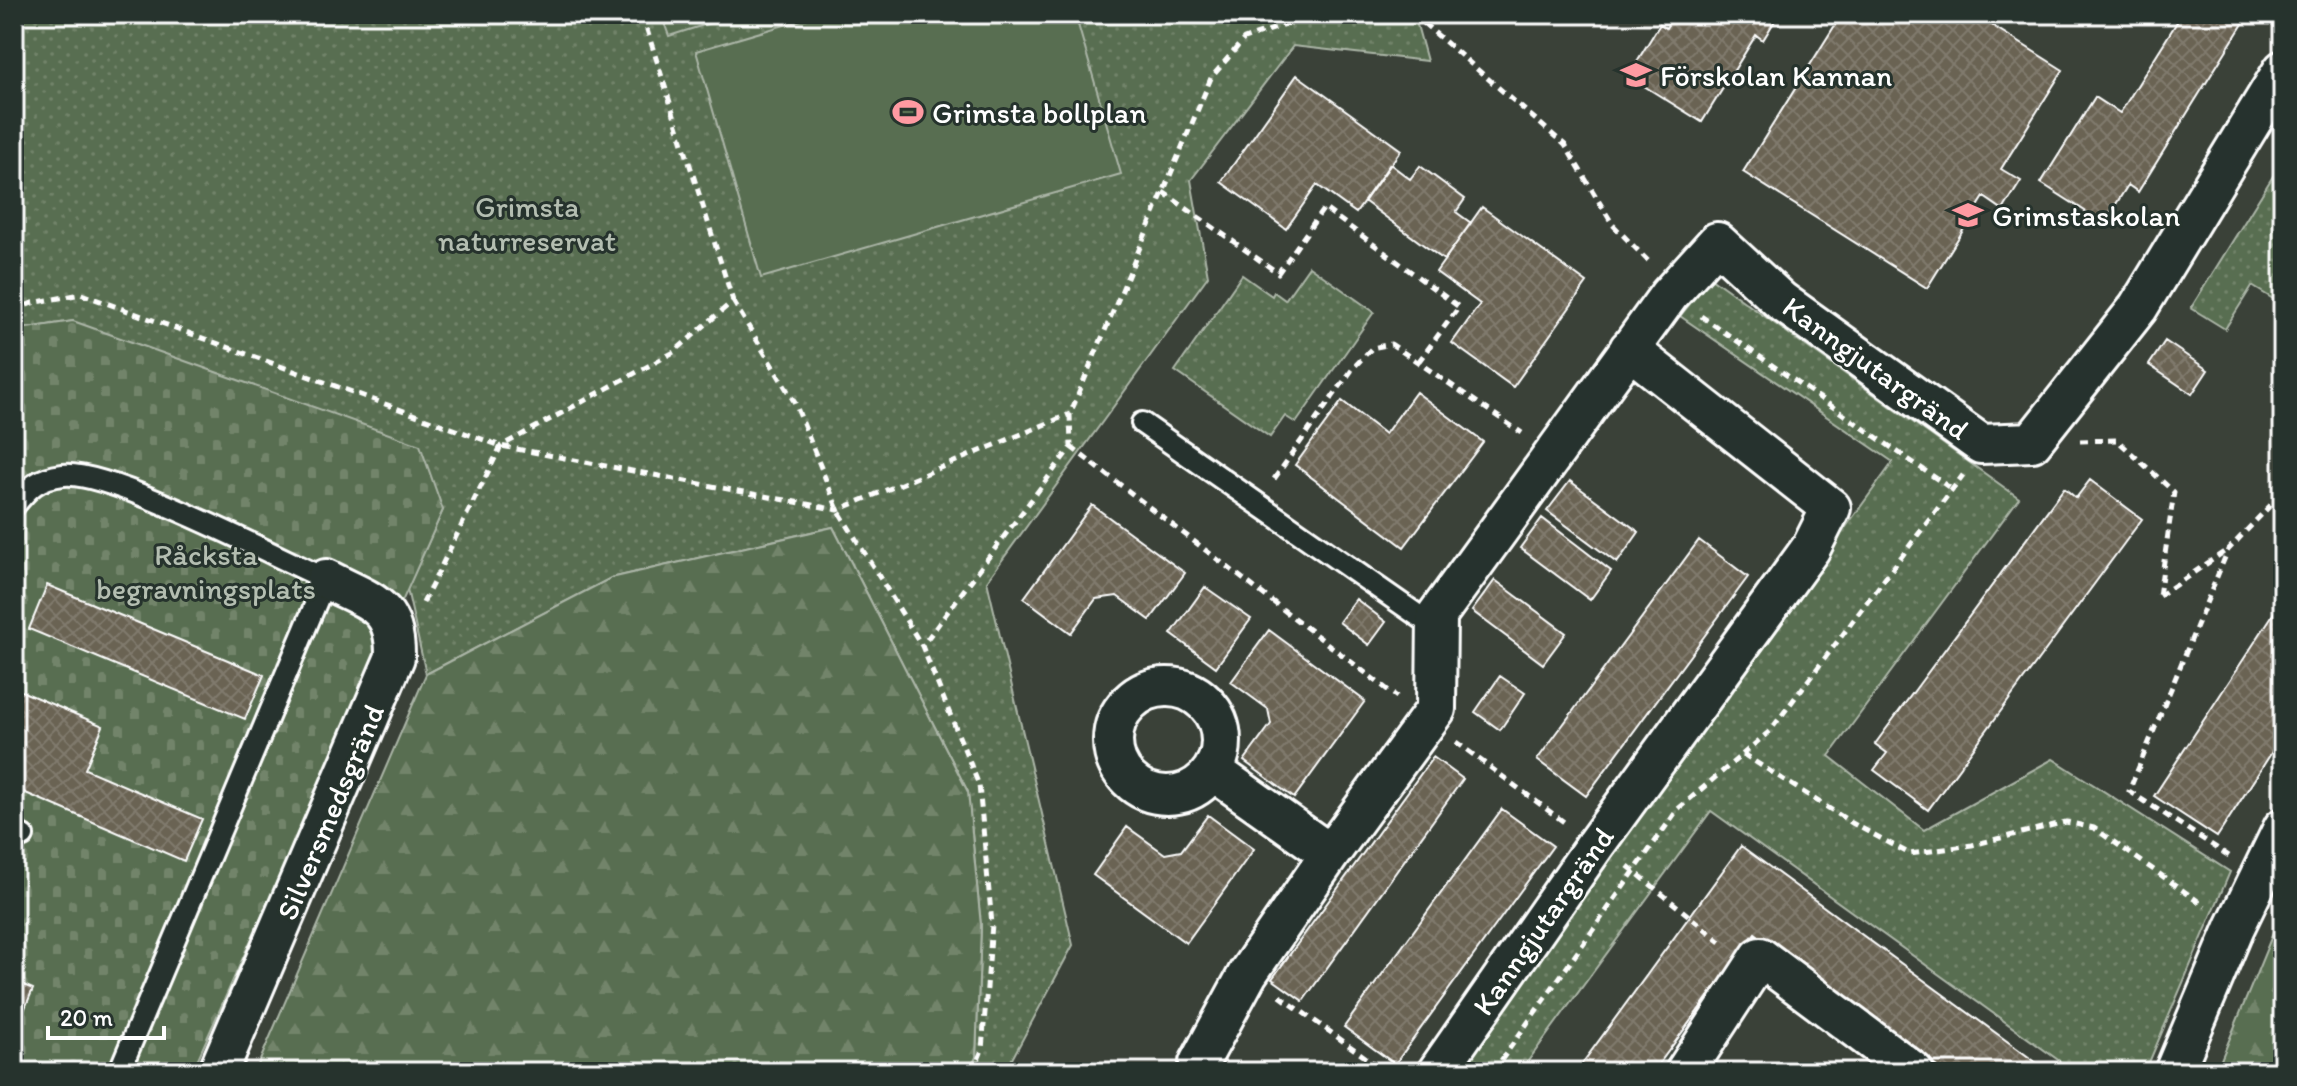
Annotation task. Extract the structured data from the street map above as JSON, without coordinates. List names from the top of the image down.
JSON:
{
  "streets": {
    "street": ["Kanngjutargränd", "Silversmedsgränd"]
  },
  "parks": ["Grimsta naturreservat", "Råcksta begravningsplats"],
  "places": {
    "school or university": ["Förskolan Kannan", "Grimstaskolan"],
    "sports": ["Grimsta bollplan"]
  },
  "scale_bar": "20 m"
}
